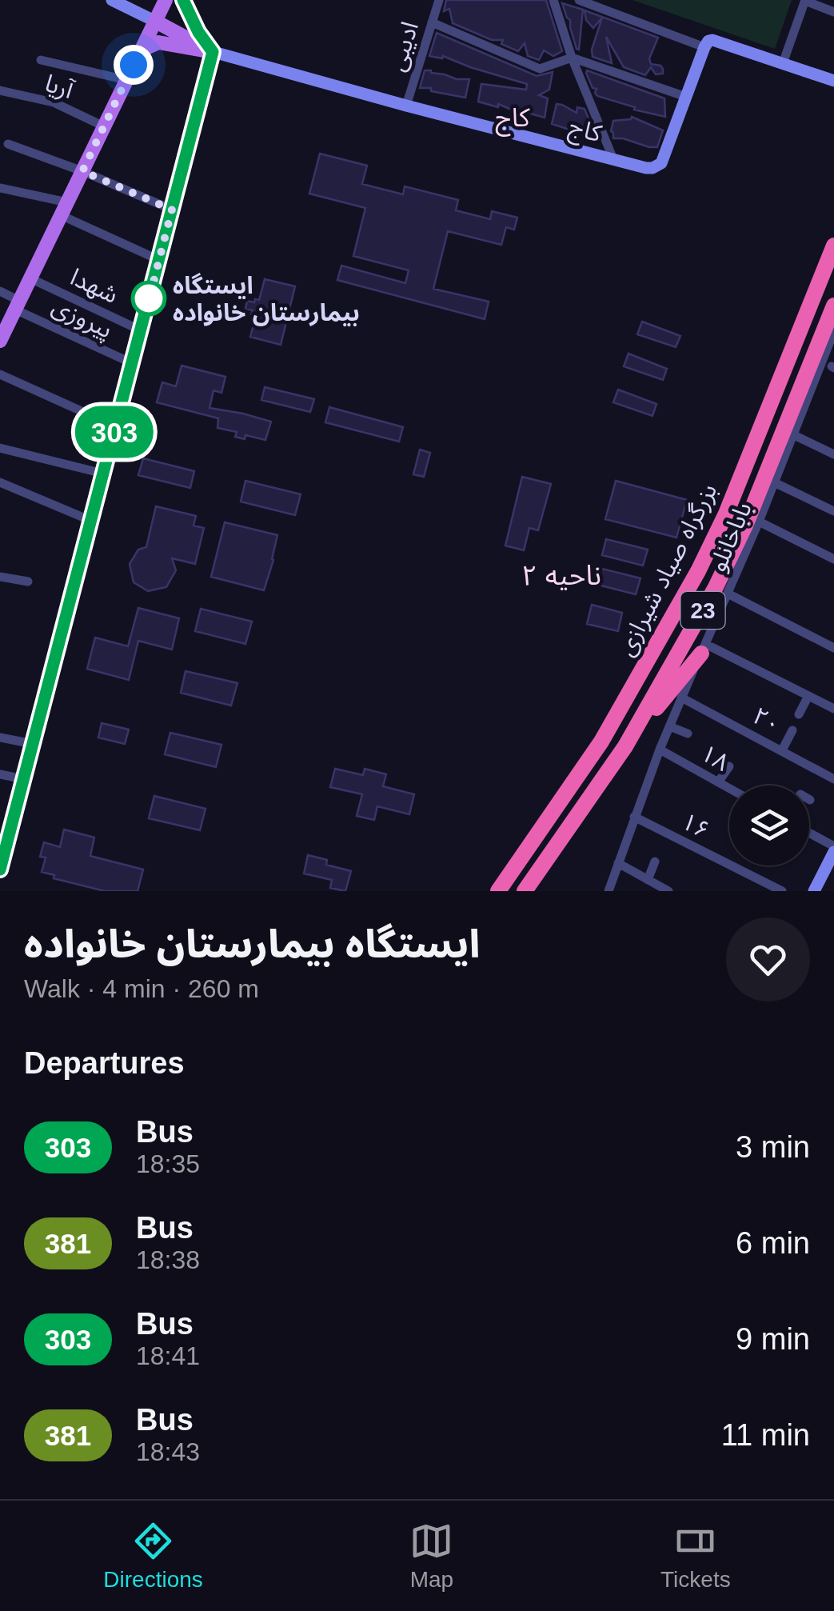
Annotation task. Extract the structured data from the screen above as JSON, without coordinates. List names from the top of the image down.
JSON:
{
  "streets": {
    "highway": ["بزرگراه صیاد شیرازی", "23"],
    "main road": ["کاج"],
    "street": [
      "ادیبی",
      "آریا",
      "شهدا",
      "پیروزی",
      "باباخانلو",
      "۲۰",
      "۱۸",
      "۱۶"
    ]
  },
  "crossings": [
    ["ادیبی", "کاج"],
    ["باباخانلو", "۲۰"],
    ["باباخانلو", "۱۸"],
    ["باباخانلو", "۱۶"]
  ],
  "districts": ["کاج", "ناحیه ۲"],
  "places": ["ایستگاه بیمارستان خانواده"],
  "lines": ["bus line 303"],
  "page": {
    "on_map": "303",
    "heading": [
      ["ایستگاه بیمارستان خانواده", "Walk · 4 min · 260 m"],
      "Departures"
    ],
    "list": [
      {
        "mark": "303",
        "name": "Bus",
        "note": "18:35",
        "value": "3 min"
      },
      {
        "mark": "381",
        "name": "Bus",
        "note": "18:38",
        "value": "6 min"
      },
      {
        "mark": "303",
        "name": "Bus",
        "note": "18:41",
        "value": "9 min"
      },
      {
        "mark": "381",
        "name": "Bus",
        "note": "18:43",
        "value": "11 min"
      }
    ],
    "tabs": ["Directions", "Map", "Tickets"]
  }
}
